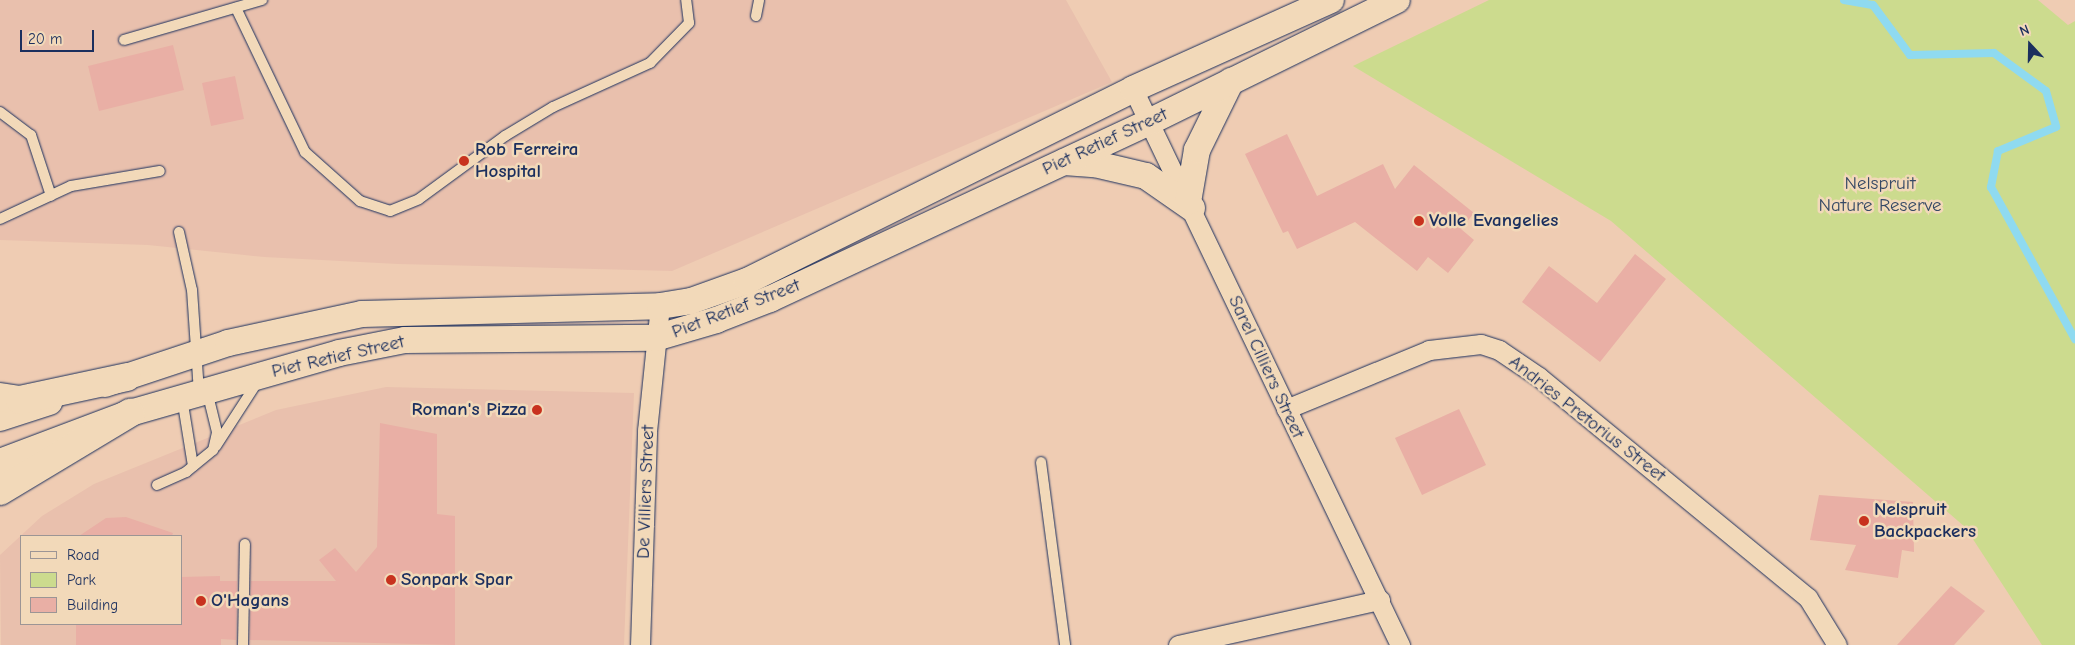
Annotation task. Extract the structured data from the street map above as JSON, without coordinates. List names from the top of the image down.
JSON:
{
  "streets": {
    "street": [
      "Piet Retief Street",
      "Sarel Cilliers Street",
      "Andries Pretorius Street",
      "De Villiers Street"
    ]
  },
  "crossings": [
    ["Piet Retief Street", "Sarel Cilliers Street"],
    ["Piet Retief Street", "De Villiers Street"],
    ["Sarel Cilliers Street", "Andries Pretorius Street"]
  ],
  "parks": ["Nelspruit Nature Reserve"],
  "places": [
    "Rob Ferreira Hospital",
    "Volle Evangelies",
    "Roman's Pizza",
    "Nelspruit Backpackers",
    "Sonpark Spar",
    "O'Hagans"
  ],
  "legend": ["Road", "Park", "Building"],
  "scale_bar": "20 m",
  "north": "top"
}
